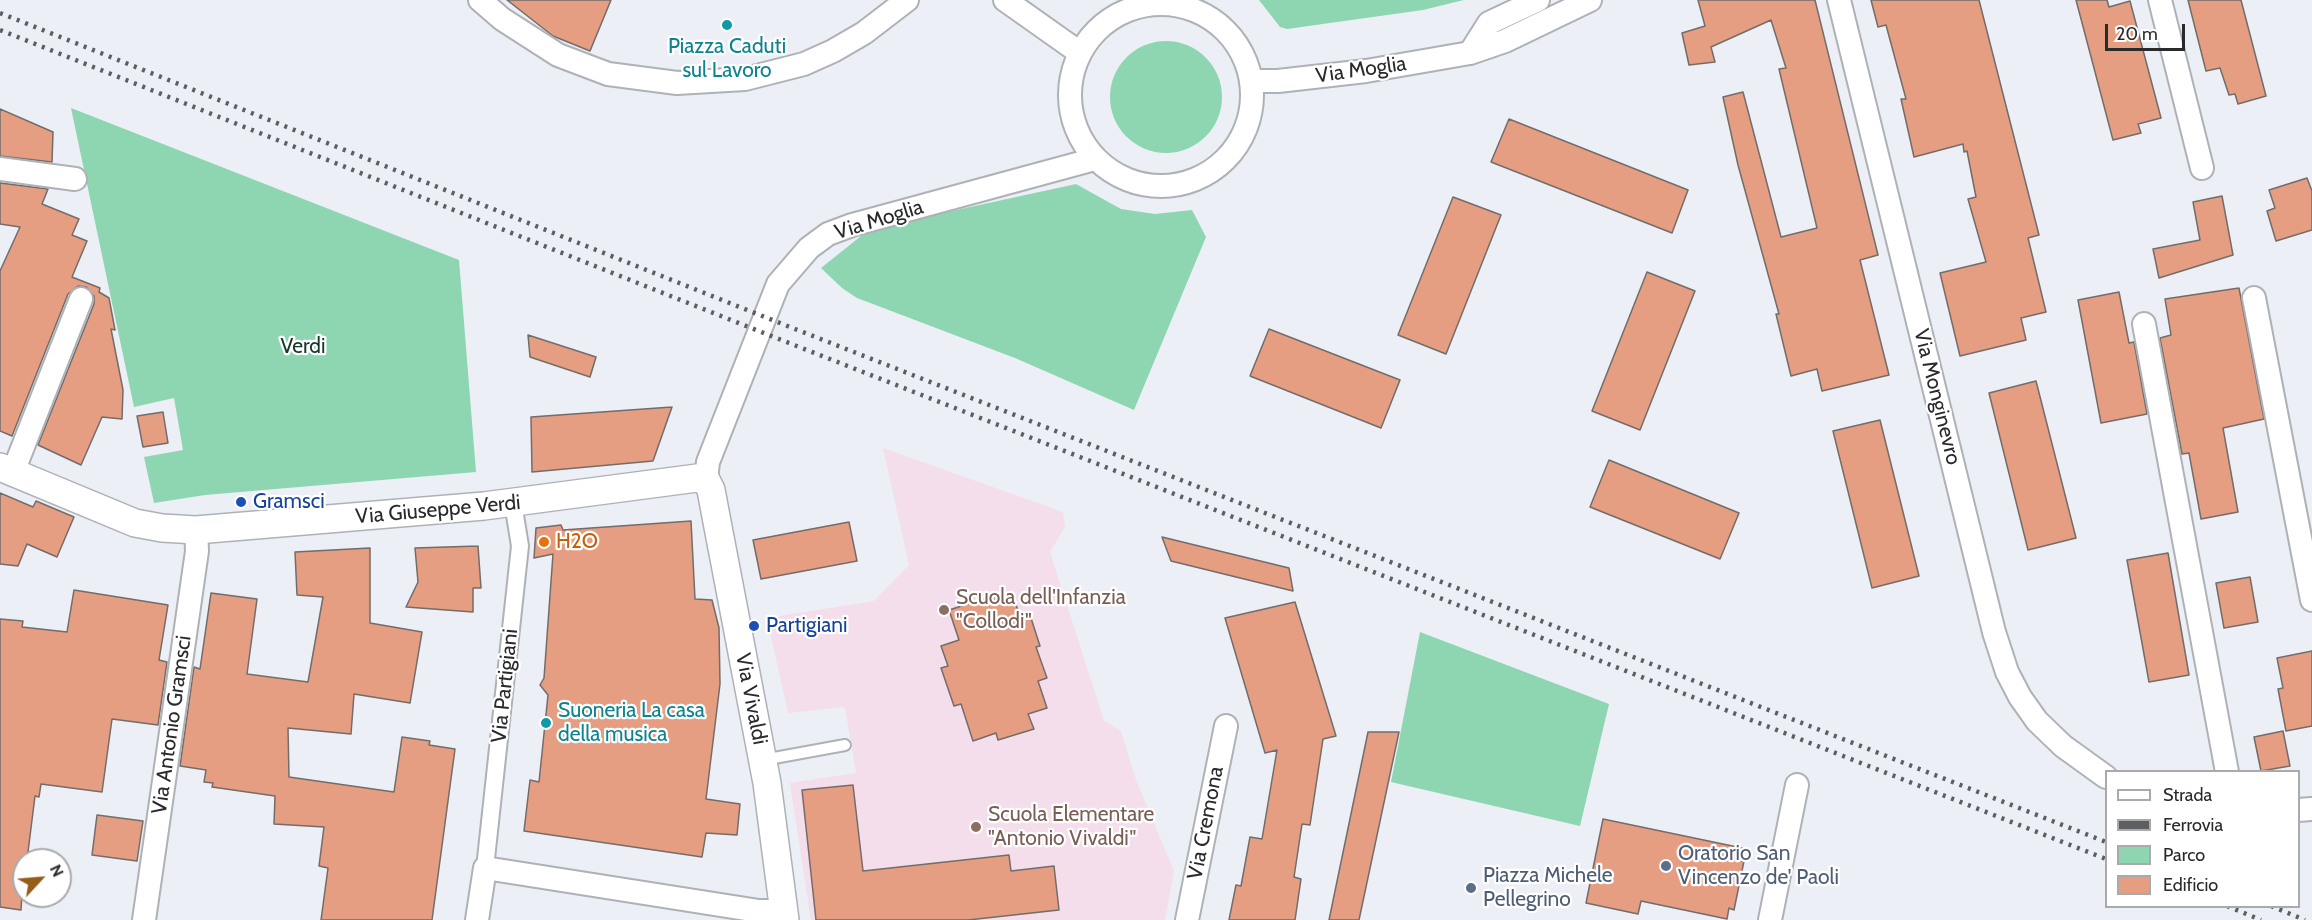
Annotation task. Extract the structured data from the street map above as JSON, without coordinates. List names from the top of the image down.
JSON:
{
  "streets": {
    "street": [
      "Via Moglia",
      "Via Monginevro",
      "Via Giuseppe Verdi",
      "Via Partigiani",
      "Via Vivaldi",
      "Via Antonio Gramsci",
      "Via Cremona"
    ]
  },
  "crossings": [
    ["Via Moglia", "Via Giuseppe Verdi"],
    ["Via Moglia", "Via Vivaldi"],
    ["Via Giuseppe Verdi", "Via Partigiani"],
    ["Via Giuseppe Verdi", "Via Vivaldi"],
    ["Via Giuseppe Verdi", "Via Antonio Gramsci"]
  ],
  "parks": ["Verdi"],
  "places": [
    "Piazza Caduti sul Lavoro",
    "Gramsci",
    "H2O",
    "Scuola dell'Infanzia \"Collodi\"",
    "Partigiani",
    "Suoneria La casa della musica",
    "Scuola Elementare \"Antonio Vivaldi\"",
    "Oratorio San Vincenzo de' Paoli",
    "Piazza Michele Pellegrino"
  ],
  "legend": [
    "Strada",
    "Ferrovia",
    "Parco",
    "Edificio"
  ],
  "scale_bar": "20 m",
  "north": "top right"
}
